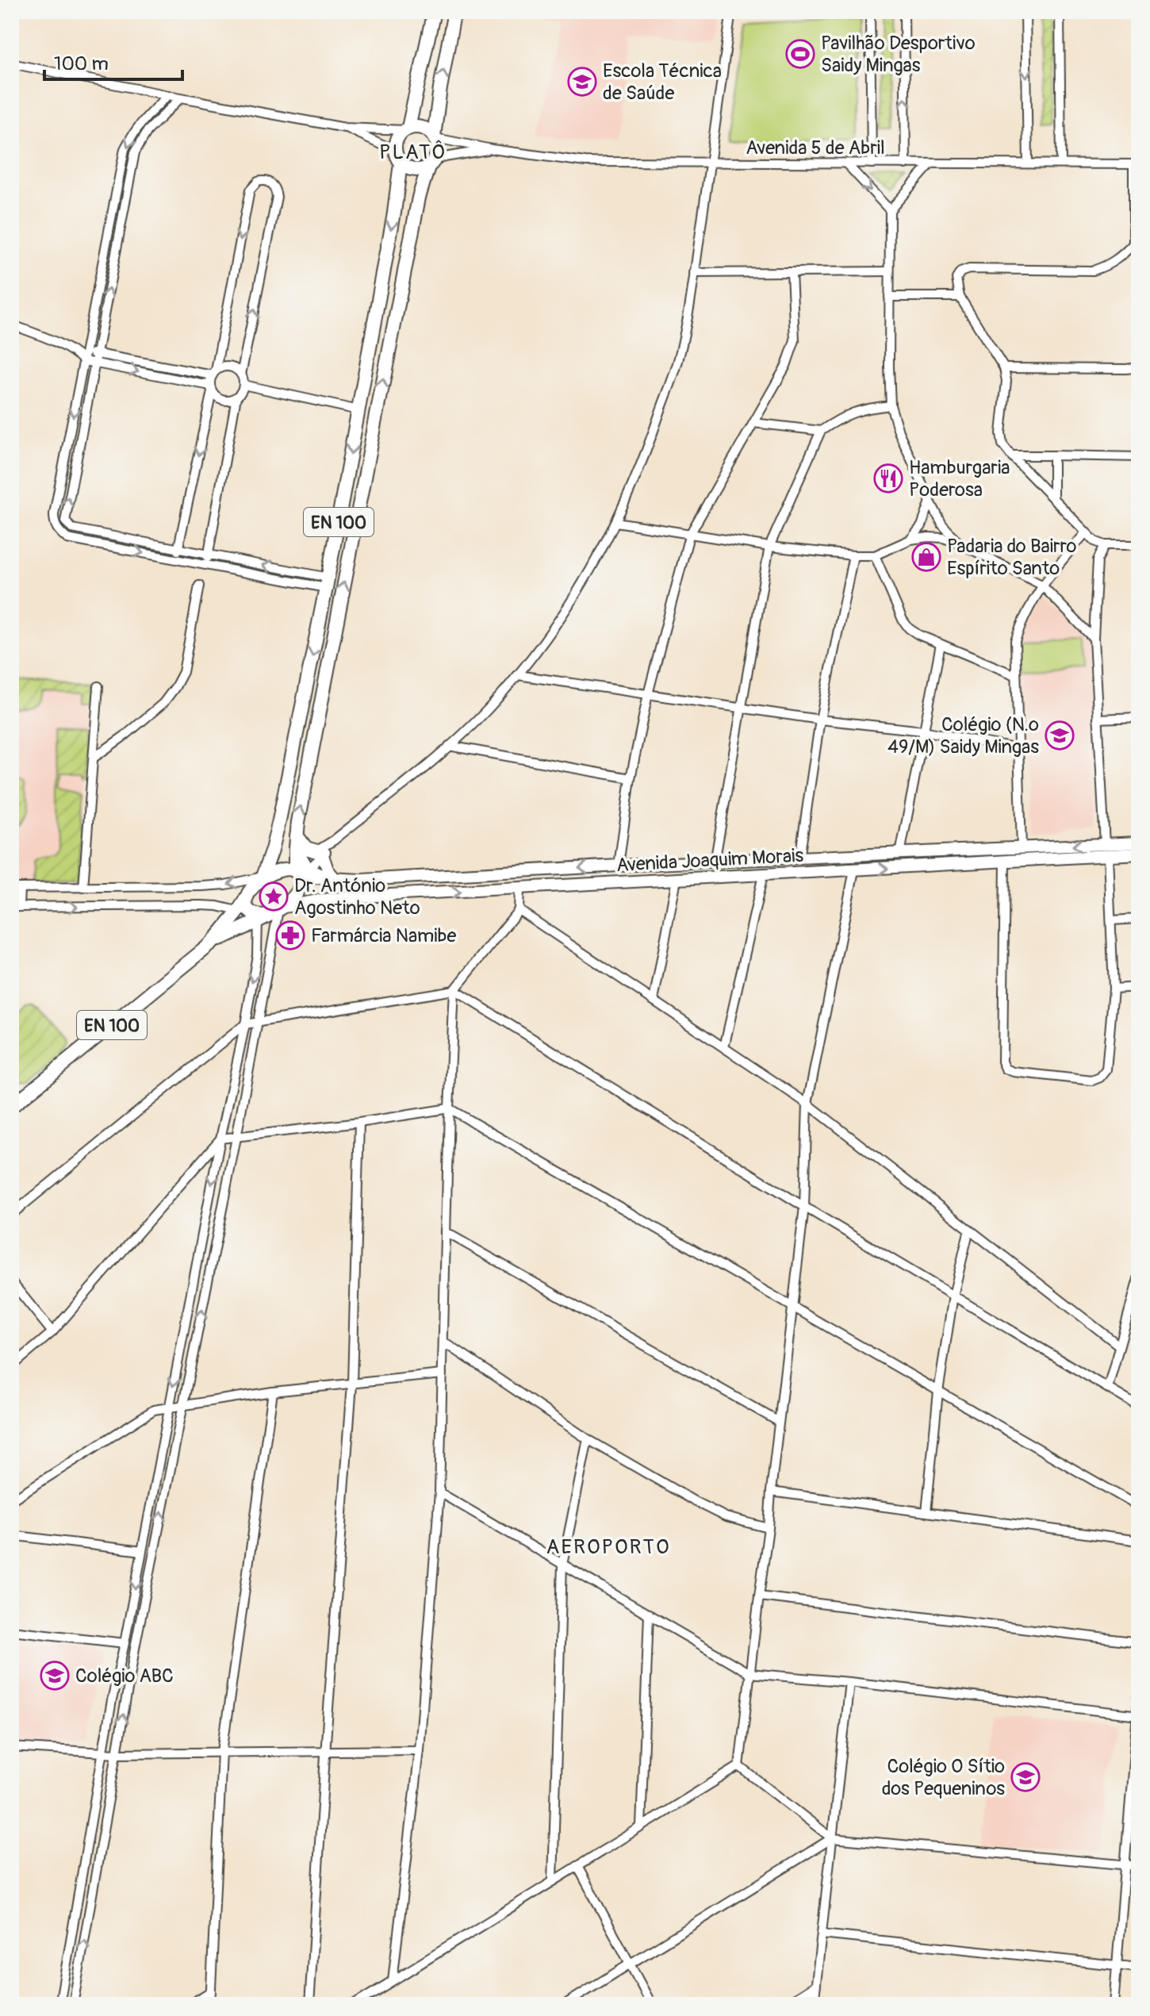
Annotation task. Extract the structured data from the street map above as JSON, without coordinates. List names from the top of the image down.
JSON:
{
  "streets": {
    "main road": ["EN 100"],
    "street": ["Avenida 5 de Abril", "Avenida Joaquim Morais"]
  },
  "crossings": [
    ["Avenida 5 de Abril", "EN 100"],
    ["EN 100", "Avenida Joaquim Morais"]
  ],
  "districts": ["PLATÔ", "AEROPORTO"],
  "places": {
    "sports": ["Pavilhão Desportivo Saidy Mingas"],
    "school or university": [
      "Escola Técnica de Saúde",
      "Colégio (N.º 49/M) Saidy Mingas",
      "Colégio ABC",
      "Colégio O Sítio dos Pequeninos"
    ],
    "restaurant": ["Hamburgaria Poderosa"],
    "shop": ["Padaria do Bairro Espírito Santo"],
    "place": ["Dr. António Agostinho Neto"],
    "pharmacy": ["Farmárcia Namibe"]
  },
  "scale_bar": "100 m"
}
